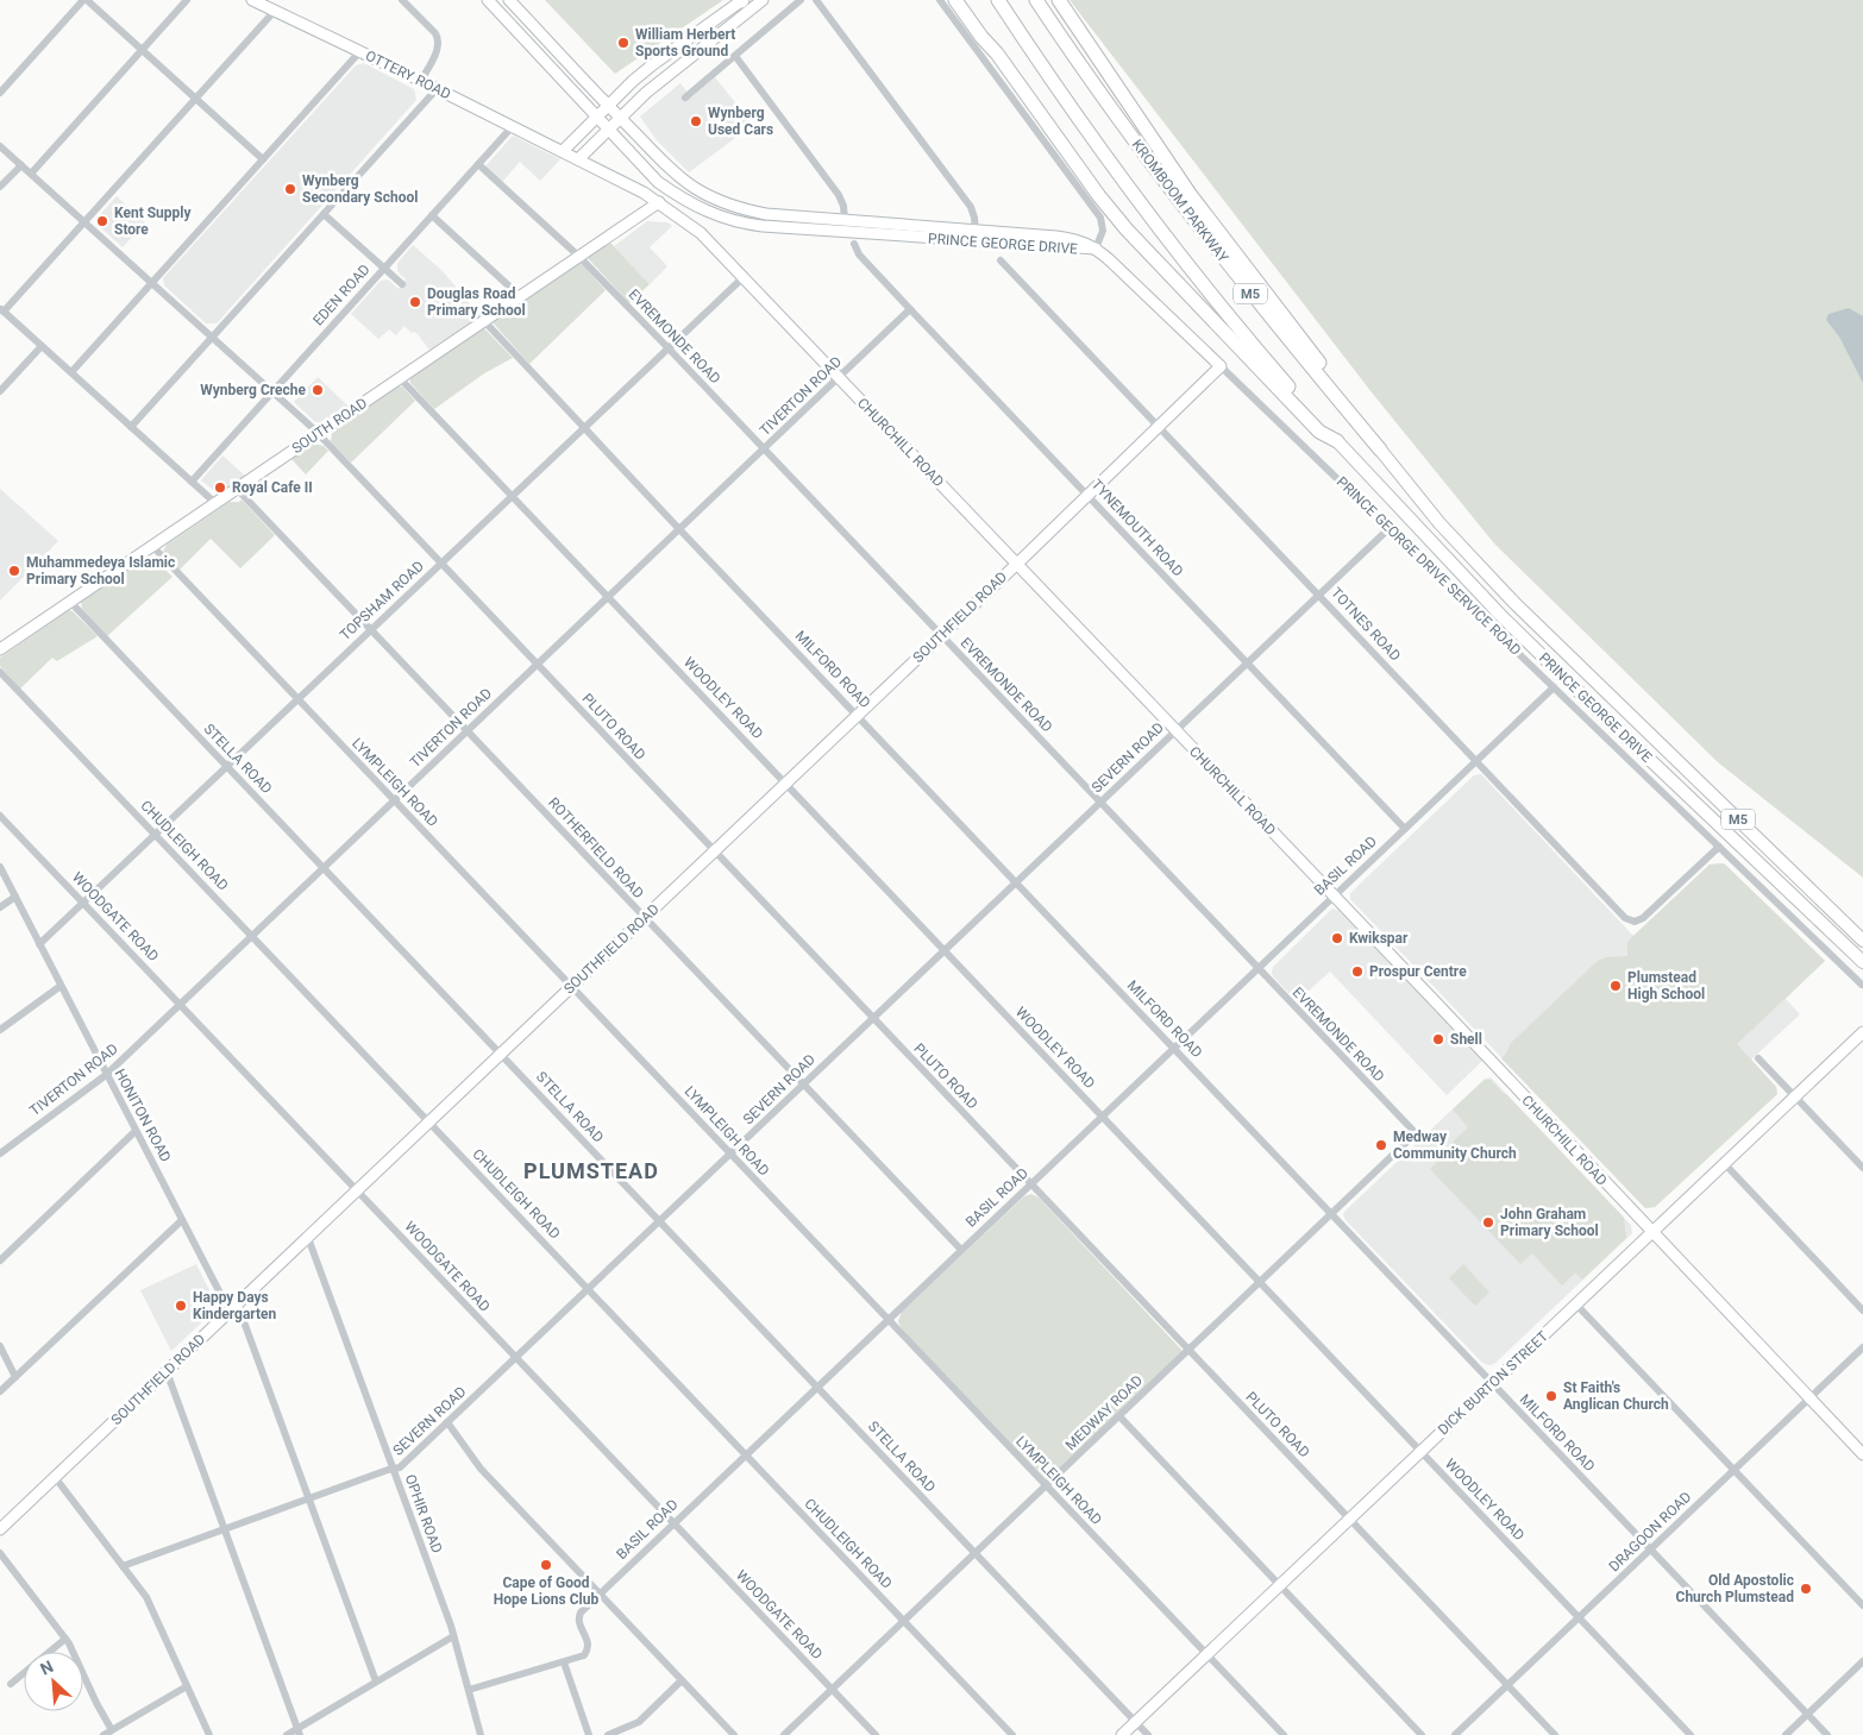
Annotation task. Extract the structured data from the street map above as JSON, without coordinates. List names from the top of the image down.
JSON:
{
  "streets": {
    "highway": ["KROMBOOM PARKWAY", "M5"],
    "main road": ["PRINCE GEORGE DRIVE"],
    "street": [
      "OTTERY ROAD",
      "EDEN ROAD",
      "EVREMONDE ROAD",
      "TIVERTON ROAD",
      "SOUTH ROAD",
      "CHURCHILL ROAD",
      "TYNEMOUTH ROAD",
      "PRINCE GEORGE DRIVE SERVICE ROAD",
      "TOPSHAM ROAD",
      "SOUTHFIELD ROAD",
      "TOTNES ROAD",
      "MILFORD ROAD",
      "WOODLEY ROAD",
      "PLUTO ROAD",
      "SEVERN ROAD",
      "STELLA ROAD",
      "LYMPLEIGH ROAD",
      "CHUDLEIGH ROAD",
      "ROTHERFIELD ROAD",
      "BASIL ROAD",
      "WOODGATE ROAD",
      "HONITON ROAD",
      "DICK BURTON STREET",
      "MEDWAY ROAD",
      "OPHIR ROAD",
      "DRAGOON ROAD"
    ]
  },
  "crossings": [
    ["OTTERY ROAD", "EDEN ROAD"],
    ["OTTERY ROAD", "CHURCHILL ROAD"],
    ["KROMBOOM PARKWAY", "PRINCE GEORGE DRIVE"],
    ["PRINCE GEORGE DRIVE", "M5"],
    ["PRINCE GEORGE DRIVE", "PRINCE GEORGE DRIVE SERVICE ROAD"],
    ["EDEN ROAD", "EVREMONDE ROAD"],
    ["EDEN ROAD", "PLUTO ROAD"],
    ["EVREMONDE ROAD", "TIVERTON ROAD"],
    ["EVREMONDE ROAD", "SOUTH ROAD"],
    ["EVREMONDE ROAD", "TOPSHAM ROAD"],
    ["EVREMONDE ROAD", "SOUTHFIELD ROAD"],
    ["EVREMONDE ROAD", "SEVERN ROAD"],
    ["EVREMONDE ROAD", "BASIL ROAD"],
    ["EVREMONDE ROAD", "MEDWAY ROAD"],
    ["TIVERTON ROAD", "CHURCHILL ROAD"],
    ["TIVERTON ROAD", "TYNEMOUTH ROAD"],
    ["TIVERTON ROAD", "MILFORD ROAD"],
    ["TIVERTON ROAD", "WOODLEY ROAD"],
    ["TIVERTON ROAD", "PLUTO ROAD"],
    ["TIVERTON ROAD", "STELLA ROAD"],
    ["TIVERTON ROAD", "LYMPLEIGH ROAD"],
    ["TIVERTON ROAD", "CHUDLEIGH ROAD"],
    ["TIVERTON ROAD", "ROTHERFIELD ROAD"],
    ["TIVERTON ROAD", "WOODGATE ROAD"],
    ["TIVERTON ROAD", "HONITON ROAD"],
    ["SOUTH ROAD", "CHURCHILL ROAD"],
    ["SOUTH ROAD", "MILFORD ROAD"],
    ["SOUTH ROAD", "WOODLEY ROAD"],
    ["SOUTH ROAD", "PLUTO ROAD"],
    ["SOUTH ROAD", "STELLA ROAD"],
    ["SOUTH ROAD", "LYMPLEIGH ROAD"],
    ["SOUTH ROAD", "ROTHERFIELD ROAD"],
    ["CHURCHILL ROAD", "TOPSHAM ROAD"],
    ["CHURCHILL ROAD", "SOUTHFIELD ROAD"],
    ["CHURCHILL ROAD", "SEVERN ROAD"],
    ["CHURCHILL ROAD", "BASIL ROAD"],
    ["CHURCHILL ROAD", "DICK BURTON STREET"],
    ["CHURCHILL ROAD", "DRAGOON ROAD"],
    ["TYNEMOUTH ROAD", "SOUTHFIELD ROAD"],
    ["TYNEMOUTH ROAD", "SEVERN ROAD"],
    ["TYNEMOUTH ROAD", "BASIL ROAD"],
    ["PRINCE GEORGE DRIVE SERVICE ROAD", "SOUTHFIELD ROAD"],
    ["PRINCE GEORGE DRIVE SERVICE ROAD", "TOTNES ROAD"],
    ["PRINCE GEORGE DRIVE SERVICE ROAD", "SEVERN ROAD"],
    ["PRINCE GEORGE DRIVE SERVICE ROAD", "BASIL ROAD"],
    ["TOPSHAM ROAD", "MILFORD ROAD"],
    ["TOPSHAM ROAD", "WOODLEY ROAD"],
    ["TOPSHAM ROAD", "PLUTO ROAD"],
    ["TOPSHAM ROAD", "STELLA ROAD"],
    ["TOPSHAM ROAD", "LYMPLEIGH ROAD"],
    ["TOPSHAM ROAD", "CHUDLEIGH ROAD"],
    ["TOPSHAM ROAD", "ROTHERFIELD ROAD"],
    ["TOPSHAM ROAD", "WOODGATE ROAD"],
    ["TOPSHAM ROAD", "HONITON ROAD"],
    ["SOUTHFIELD ROAD", "TOTNES ROAD"],
    ["SOUTHFIELD ROAD", "MILFORD ROAD"],
    ["SOUTHFIELD ROAD", "WOODLEY ROAD"],
    ["SOUTHFIELD ROAD", "PLUTO ROAD"],
    ["SOUTHFIELD ROAD", "STELLA ROAD"],
    ["SOUTHFIELD ROAD", "LYMPLEIGH ROAD"],
    ["SOUTHFIELD ROAD", "CHUDLEIGH ROAD"],
    ["SOUTHFIELD ROAD", "ROTHERFIELD ROAD"],
    ["SOUTHFIELD ROAD", "WOODGATE ROAD"],
    ["SOUTHFIELD ROAD", "HONITON ROAD"],
    ["SOUTHFIELD ROAD", "OPHIR ROAD"],
    ["TOTNES ROAD", "SEVERN ROAD"],
    ["TOTNES ROAD", "BASIL ROAD"],
    ["MILFORD ROAD", "SEVERN ROAD"],
    ["MILFORD ROAD", "BASIL ROAD"],
    ["MILFORD ROAD", "DICK BURTON STREET"],
    ["MILFORD ROAD", "MEDWAY ROAD"],
    ["MILFORD ROAD", "DRAGOON ROAD"],
    ["WOODLEY ROAD", "SEVERN ROAD"],
    ["WOODLEY ROAD", "BASIL ROAD"],
    ["WOODLEY ROAD", "DICK BURTON STREET"],
    ["WOODLEY ROAD", "MEDWAY ROAD"],
    ["WOODLEY ROAD", "DRAGOON ROAD"],
    ["PLUTO ROAD", "SEVERN ROAD"],
    ["PLUTO ROAD", "BASIL ROAD"],
    ["PLUTO ROAD", "DICK BURTON STREET"],
    ["PLUTO ROAD", "MEDWAY ROAD"],
    ["PLUTO ROAD", "DRAGOON ROAD"],
    ["SEVERN ROAD", "STELLA ROAD"],
    ["SEVERN ROAD", "LYMPLEIGH ROAD"],
    ["SEVERN ROAD", "CHUDLEIGH ROAD"],
    ["SEVERN ROAD", "ROTHERFIELD ROAD"],
    ["SEVERN ROAD", "WOODGATE ROAD"],
    ["SEVERN ROAD", "HONITON ROAD"],
    ["SEVERN ROAD", "OPHIR ROAD"],
    ["STELLA ROAD", "BASIL ROAD"],
    ["STELLA ROAD", "DICK BURTON STREET"],
    ["STELLA ROAD", "MEDWAY ROAD"],
    ["LYMPLEIGH ROAD", "BASIL ROAD"],
    ["LYMPLEIGH ROAD", "DICK BURTON STREET"],
    ["LYMPLEIGH ROAD", "MEDWAY ROAD"],
    ["CHUDLEIGH ROAD", "BASIL ROAD"],
    ["CHUDLEIGH ROAD", "MEDWAY ROAD"],
    ["ROTHERFIELD ROAD", "BASIL ROAD"],
    ["BASIL ROAD", "WOODGATE ROAD"],
    ["BASIL ROAD", "OPHIR ROAD"],
    ["WOODGATE ROAD", "MEDWAY ROAD"]
  ],
  "districts": ["PLUMSTEAD"],
  "places": [
    "William Herbert Sports Ground",
    "Wynberg Used Cars",
    "Wynberg Secondary School",
    "Kent Supply Store",
    "Douglas Road Primary School",
    "Wynberg Creche",
    "Royal Cafe II",
    "Muhammedeya Islamic Primary School",
    "Kwikspar",
    "Prospur Centre",
    "Plumstead High School",
    "Shell",
    "Medway Community Church",
    "John Graham Primary School",
    "Happy Days Kindergarten",
    "St Faith's Anglican Church",
    "Cape of Good Hope Lions Club",
    "Old Apostolic Church Plumstead"
  ],
  "north": "top left"
}
